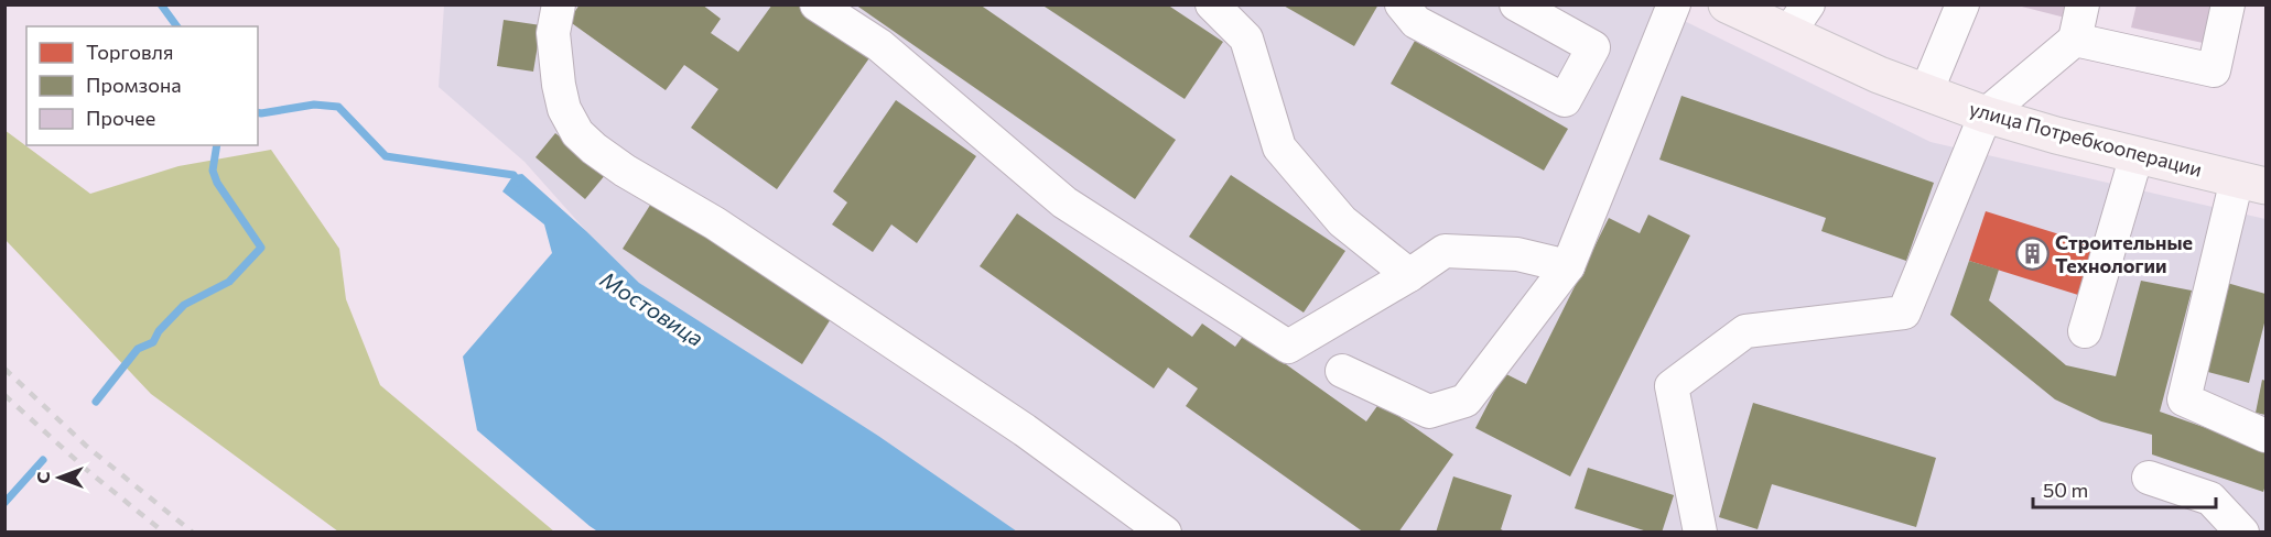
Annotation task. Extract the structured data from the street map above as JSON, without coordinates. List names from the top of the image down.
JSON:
{
  "streets": {
    "main road": ["улица Потребкооперации"]
  },
  "water": ["Мостовица"],
  "places": {
    "building": ["Строительные Технологии"]
  },
  "legend": ["Торговля", "Промзона", "Прочее"],
  "scale_bar": "50 m",
  "north": "left"
}
